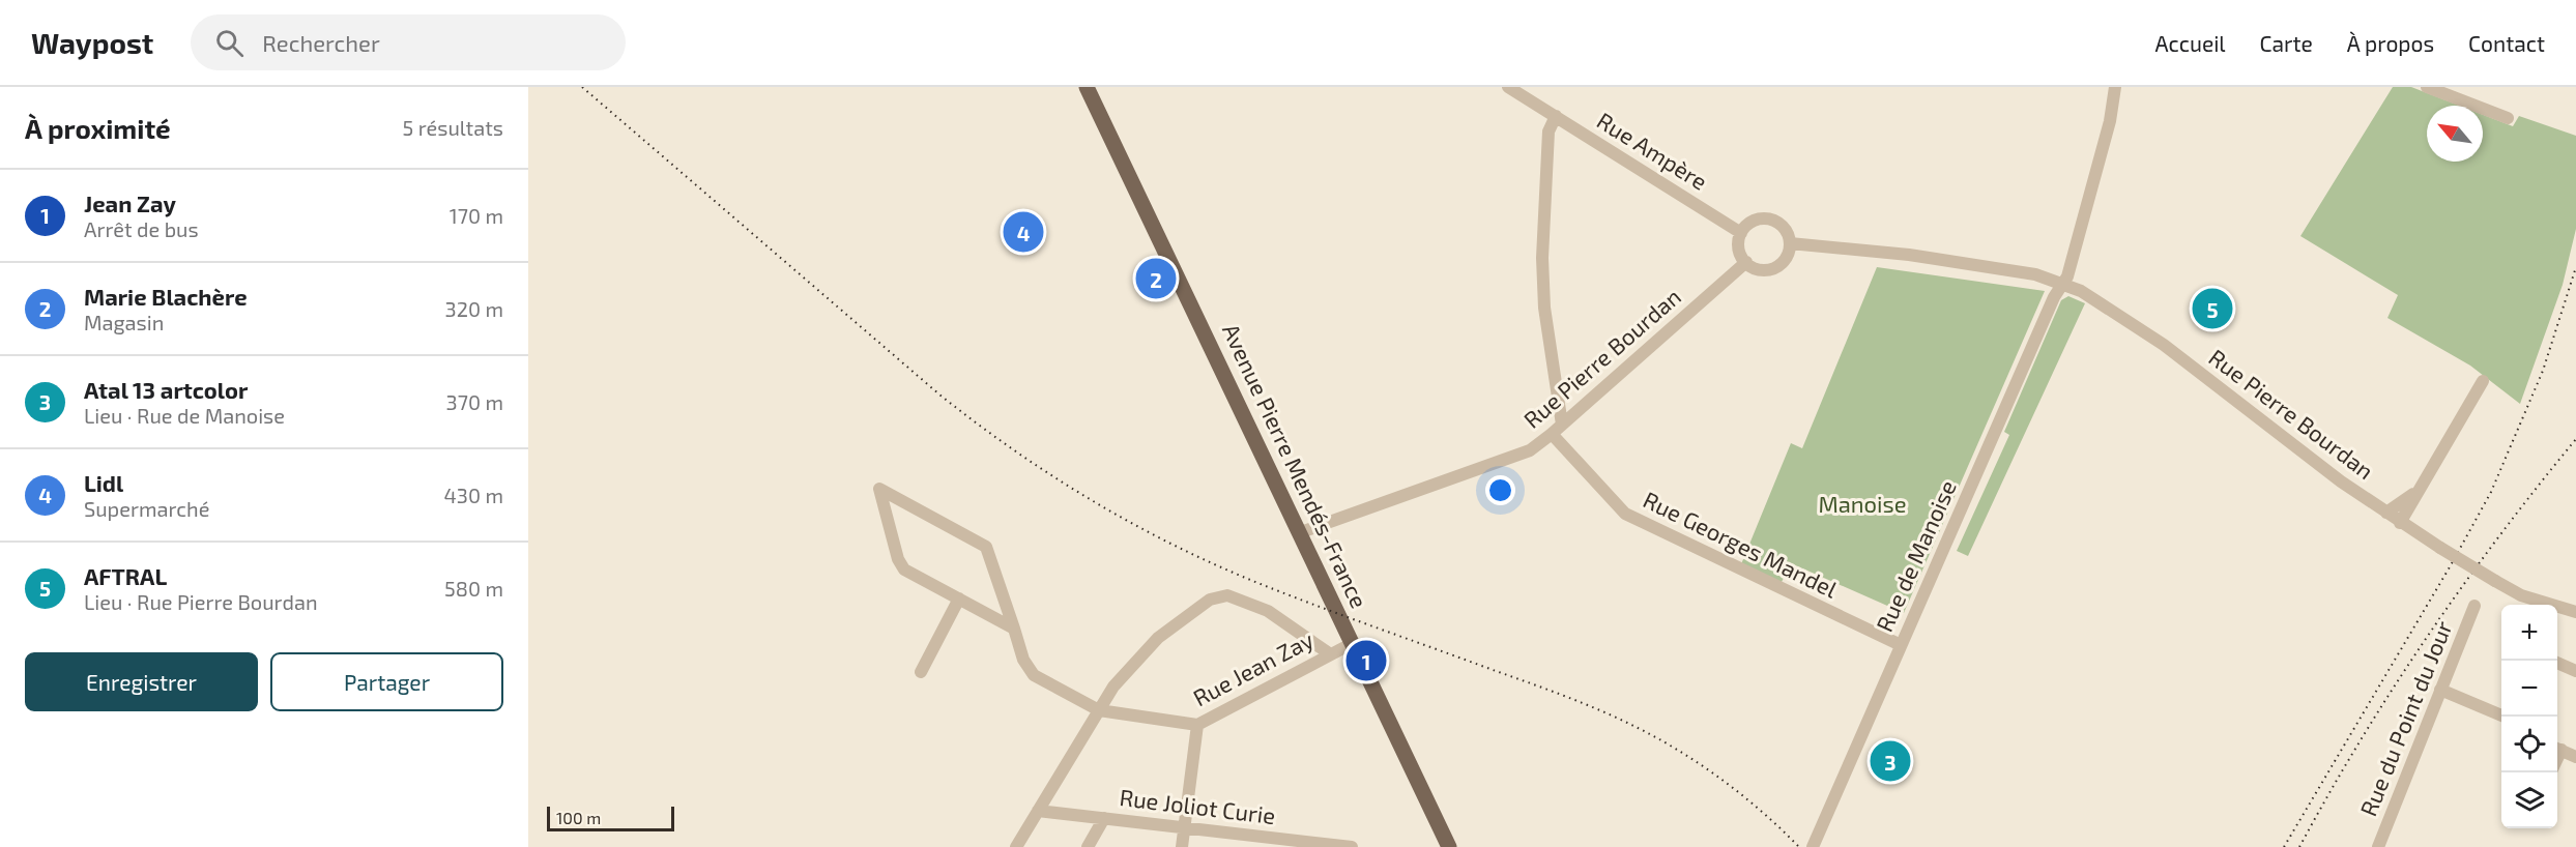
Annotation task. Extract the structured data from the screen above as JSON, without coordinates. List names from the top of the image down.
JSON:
{
  "streets": {
    "main road": ["Avenue Pierre Mendés-France"],
    "street": [
      "Rue Ampère",
      "Rue Pierre Bourdan",
      "Rue Georges Mandel",
      "Rue de Manoise",
      "Rue Jean Zay",
      "Rue du Point du Jour",
      "Rue Joliot Curie"
    ]
  },
  "crossings": [
    ["Rue Ampère", "Rue Pierre Bourdan"],
    ["Rue Pierre Bourdan", "Avenue Pierre Mendés-France"],
    ["Rue Pierre Bourdan", "Rue Georges Mandel"],
    ["Rue Pierre Bourdan", "Rue de Manoise"],
    ["Avenue Pierre Mendés-France", "Rue Jean Zay"],
    ["Rue Georges Mandel", "Rue de Manoise"]
  ],
  "parks": ["Manoise"],
  "scale_bar": "100 m",
  "north": "top left",
  "page": {
    "header": "Waypost",
    "search": "Rechercher",
    "nav": [
      "Accueil",
      "Carte",
      "À propos",
      "Contact"
    ],
    "heading": ["À proximité", "5 résultats"],
    "list": [
      {
        "mark": "1",
        "name": "Jean Zay",
        "note": "Arrêt de bus",
        "value": "170 m"
      },
      {
        "mark": "2",
        "name": "Marie Blachère",
        "note": "Magasin",
        "value": "320 m"
      },
      {
        "mark": "3",
        "name": "Atal 13 artcolor",
        "note": "Lieu · Rue de Manoise",
        "value": "370 m"
      },
      {
        "mark": "4",
        "name": "Lidl",
        "note": "Supermarché",
        "value": "430 m"
      },
      {
        "mark": "5",
        "name": "AFTRAL",
        "note": "Lieu · Rue Pierre Bourdan",
        "value": "580 m"
      }
    ],
    "pins": [
      "4",
      "2",
      "5",
      "1",
      "3"
    ],
    "map_buttons": ["+", "−"],
    "buttons": ["Enregistrer", "Partager"],
    "scale": "100 m"
  }
}
